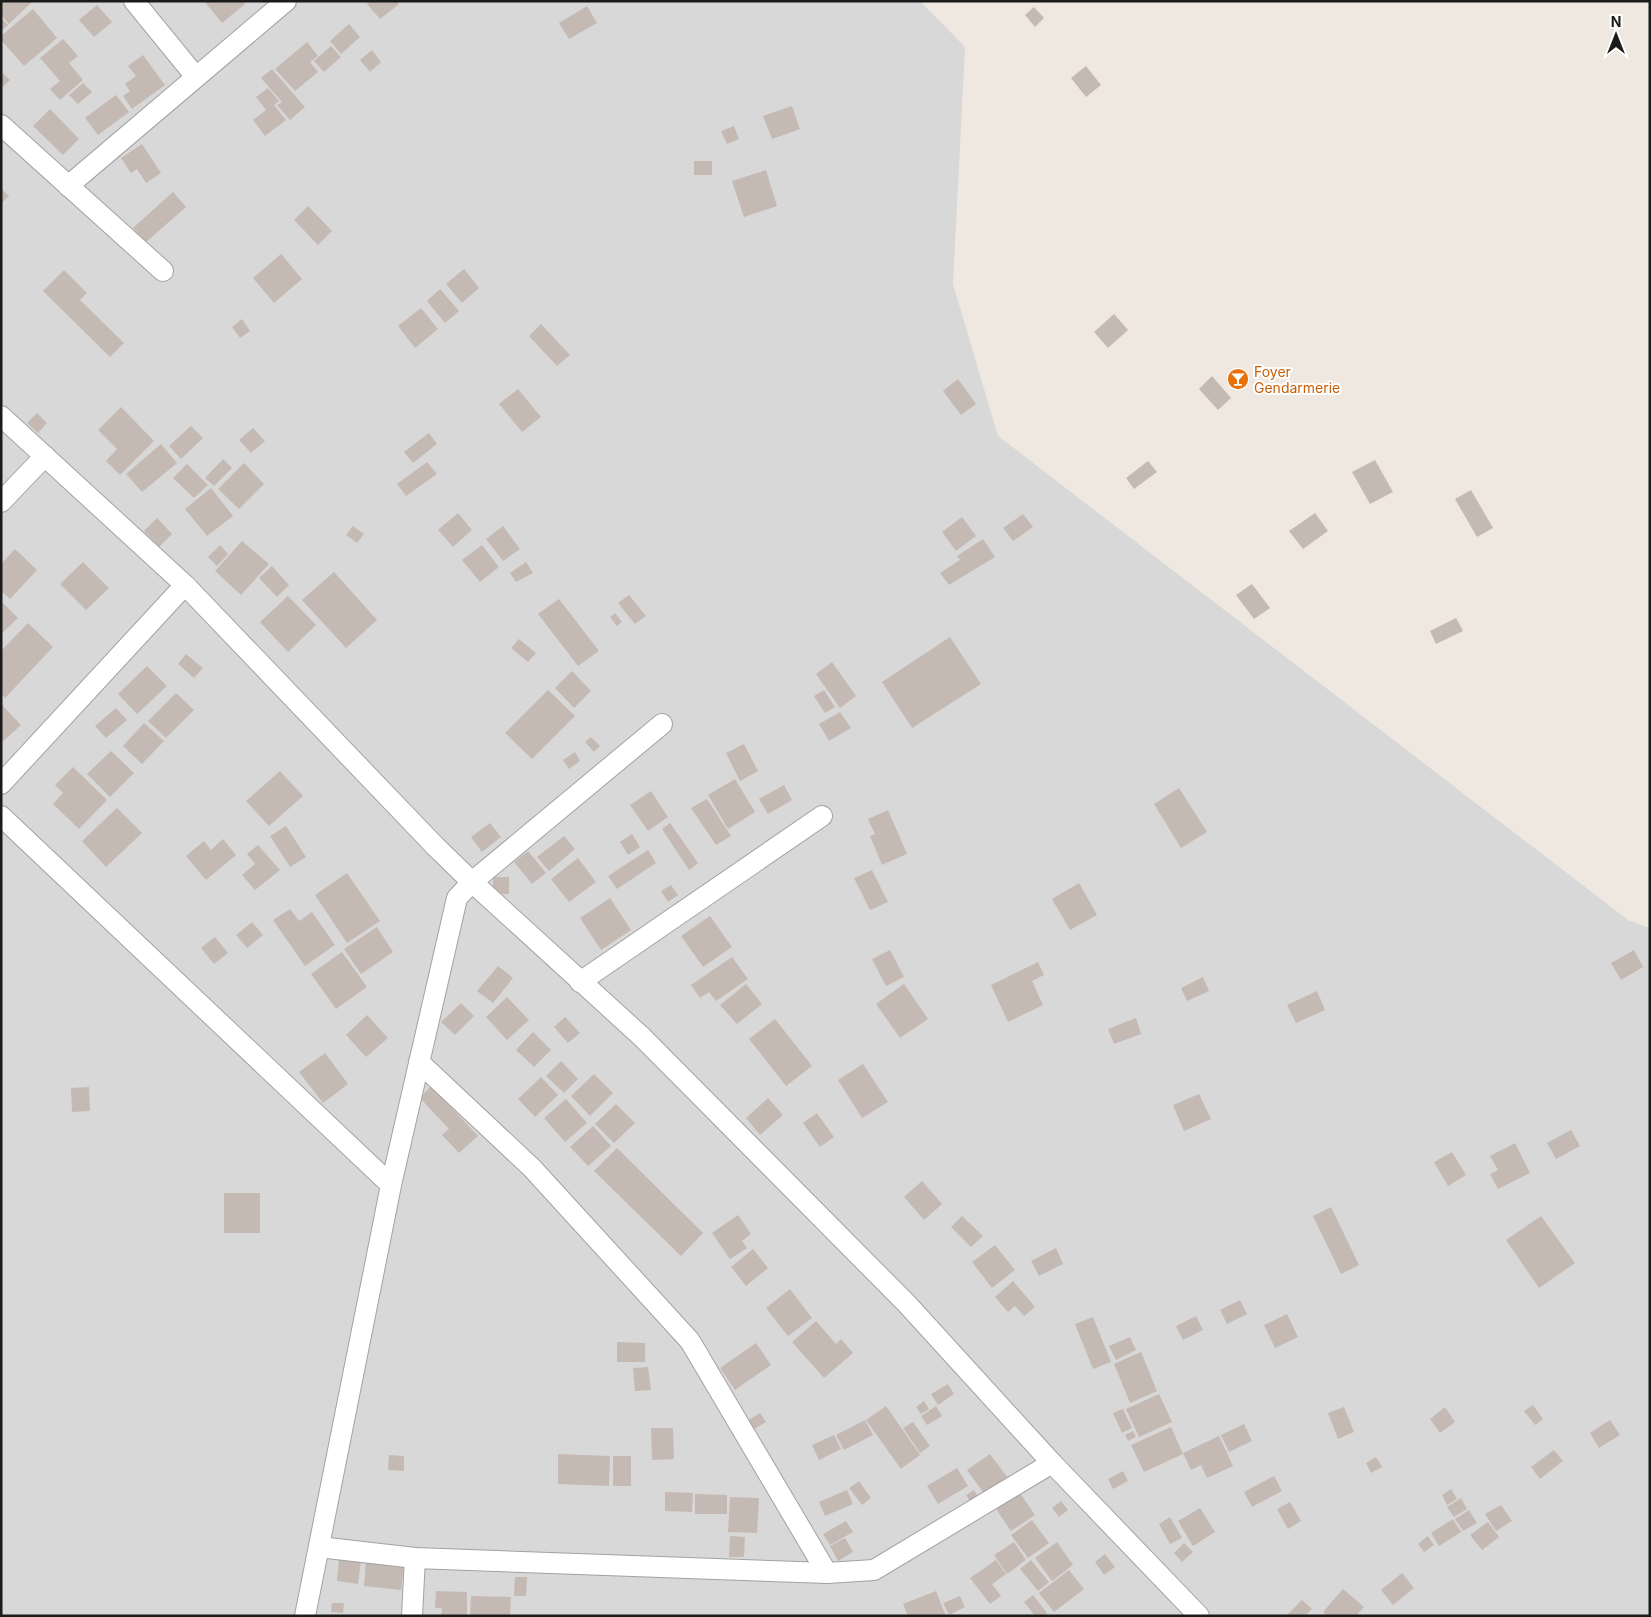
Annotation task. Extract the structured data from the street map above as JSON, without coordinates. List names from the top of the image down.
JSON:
{
  "places": {
    "bar": ["Foyer Gendarmerie"]
  },
  "north": "top"
}
